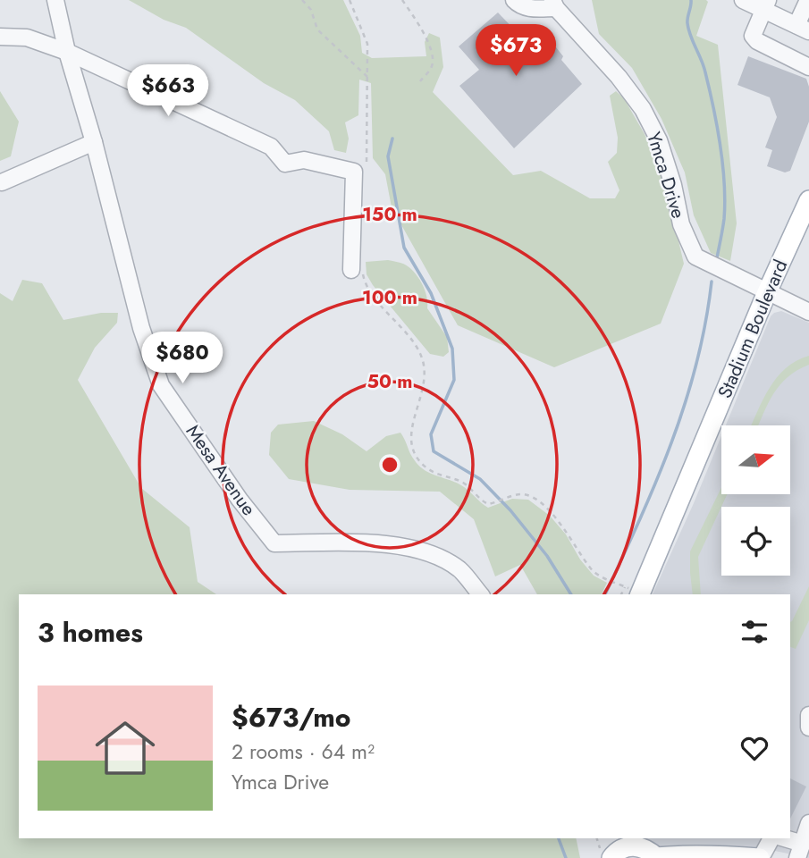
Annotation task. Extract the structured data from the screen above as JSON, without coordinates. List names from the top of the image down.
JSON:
{
  "streets": {
    "main road": ["Stadium Boulevard"],
    "street": ["Ymca Drive", "Mesa Avenue"]
  },
  "crossings": [
    ["Ymca Drive", "Stadium Boulevard"]
  ],
  "north": "right",
  "page": {
    "price": ["$673", "$663", "$680"],
    "heading": "3 homes",
    "list": [
      {
        "name": "$673/mo",
        "note": "2 rooms · 64 m² · Ymca Drive"
      }
    ]
  },
  "rings": ["150 m", "100 m", "50 m"]
}
